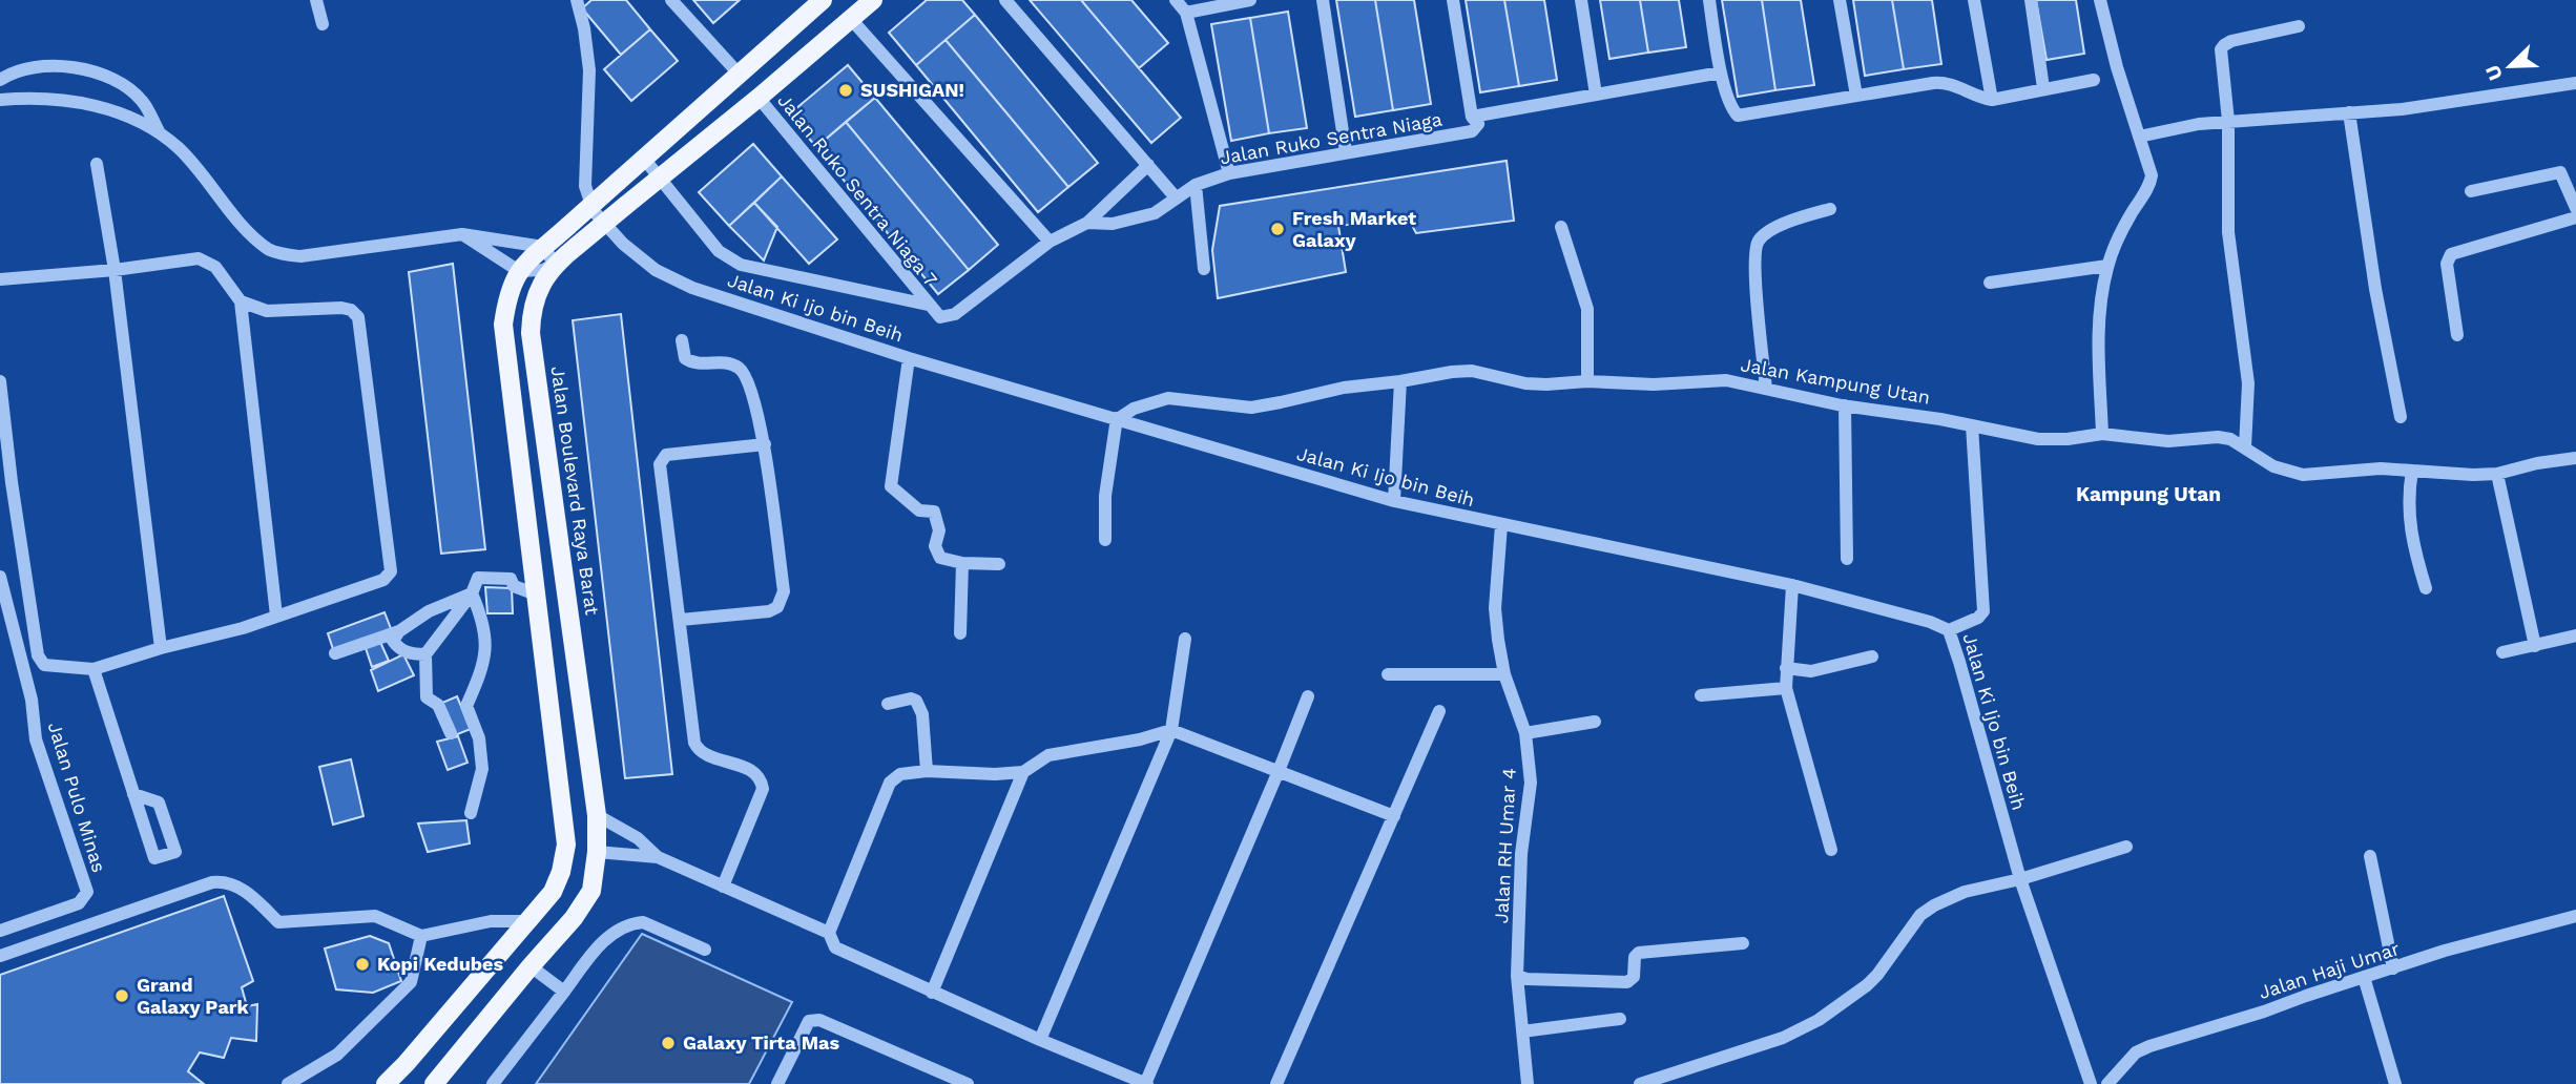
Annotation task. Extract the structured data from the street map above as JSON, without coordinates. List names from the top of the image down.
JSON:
{
  "streets": {
    "main road": ["Jalan Boulevard Raya Barat"],
    "street": [
      "Jalan Ruko Sentra Niaga",
      "Jalan Ruko Sentra Niaga 7",
      "Jalan Ki Ijo bin Beih",
      "Jalan Kampung Utan",
      "Jalan Pulo Minas",
      "Jalan RH Umar 4",
      "Jalan Haji Umar"
    ]
  },
  "crossings": [
    ["Jalan Ruko Sentra Niaga", "Jalan Ruko Sentra Niaga 7"],
    ["Jalan Ruko Sentra Niaga 7", "Jalan Boulevard Raya Barat"],
    ["Jalan Ki Ijo bin Beih", "Jalan Kampung Utan"],
    ["Jalan Ki Ijo bin Beih", "Jalan RH Umar 4"]
  ],
  "districts": ["Kampung Utan"],
  "places": [
    "SUSHIGAN!",
    "Fresh Market Galaxy",
    "Kopi Kedubes",
    "Grand Galaxy Park",
    "Galaxy Tirta Mas"
  ],
  "north": "bottom left"
}
